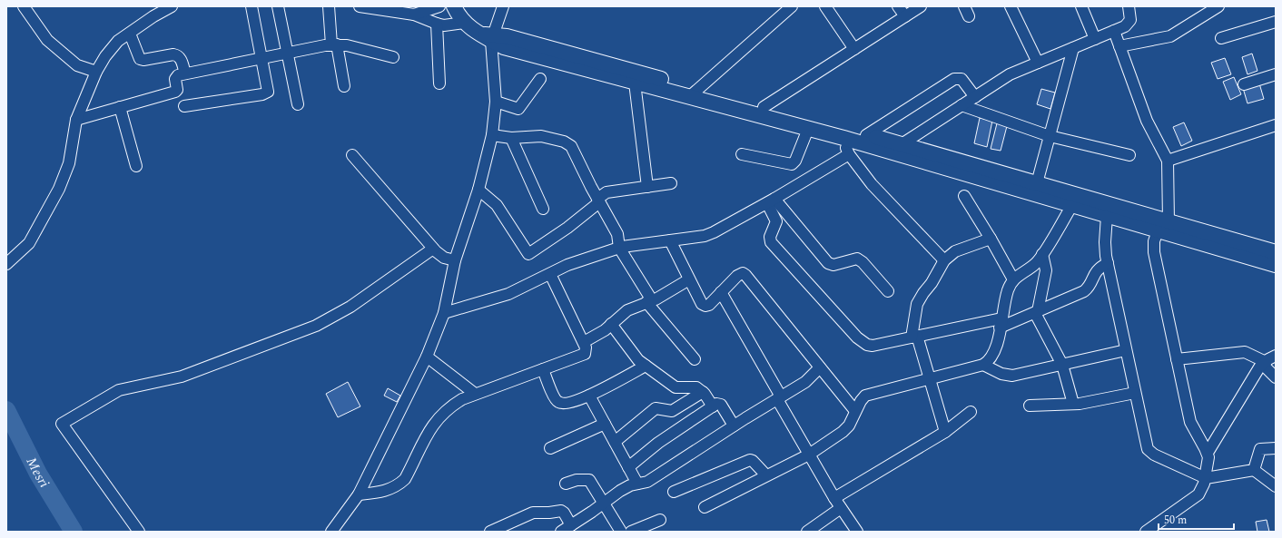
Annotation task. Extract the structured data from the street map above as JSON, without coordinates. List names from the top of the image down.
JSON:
{
  "water": ["Mesri"],
  "scale_bar": "50 m"
}
